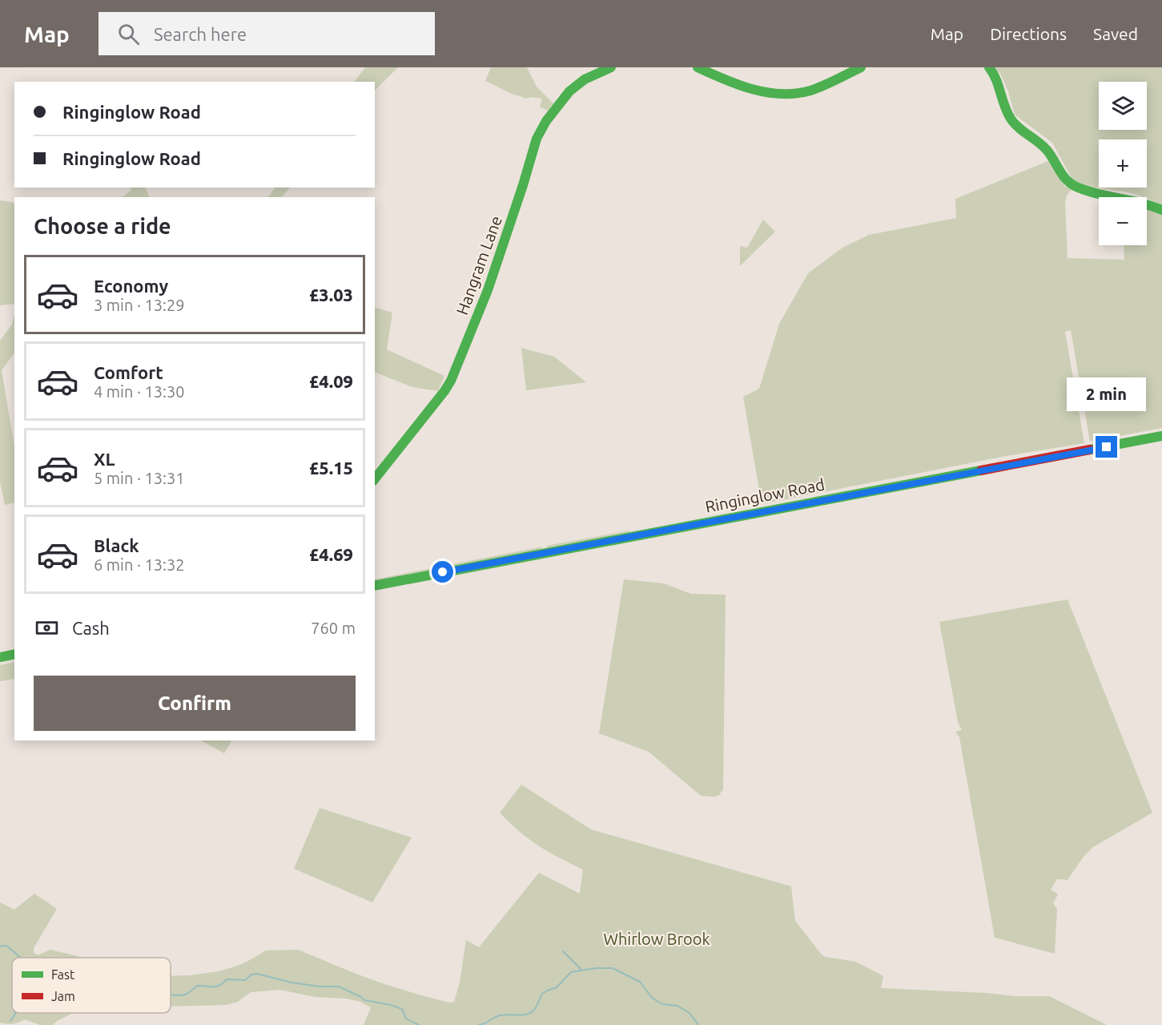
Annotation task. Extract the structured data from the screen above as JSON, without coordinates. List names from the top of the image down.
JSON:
{
  "streets": {
    "street": ["Hangram Lane", "Ringinglow Road"]
  },
  "parks": ["Whirlow Brook"],
  "legend": ["Fast", "Jam"],
  "page": {
    "header": "Map",
    "search": "Search here",
    "nav": ["Map", "Directions", "Saved"],
    "map_buttons": ["+", "−"],
    "banner": ["Ringinglow Road", "Ringinglow Road"],
    "heading": "Choose a ride",
    "list": [
      {
        "name": "Economy",
        "note": "3 min · 13:29",
        "value": "£3.03"
      },
      {
        "name": "Comfort",
        "note": "4 min · 13:30",
        "value": "£4.09"
      },
      {
        "name": "XL",
        "note": "5 min · 13:31",
        "value": "£5.15"
      },
      {
        "name": "Black",
        "note": "6 min · 13:32",
        "value": "£4.69"
      }
    ],
    "bubble": "2 min",
    "pay": ["Cash", "760 m"],
    "buttons": "Confirm"
  }
}
